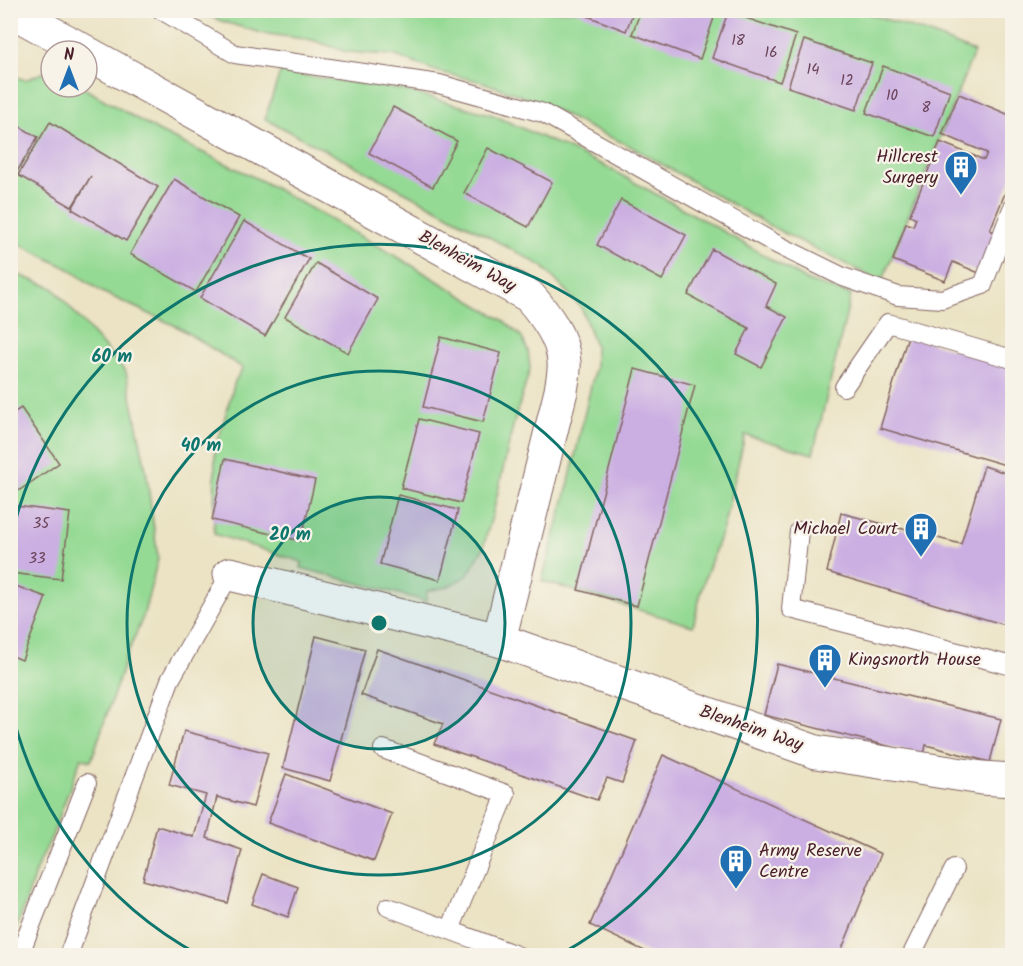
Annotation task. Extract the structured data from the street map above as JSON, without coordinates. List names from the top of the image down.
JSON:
{
  "streets": {
    "street": ["Blenheim Way"]
  },
  "places": {
    "building": [
      "Hillcrest Surgery",
      "Michael Court",
      "Kingsnorth House",
      "Army Reserve Centre"
    ]
  },
  "house_numbers": [
    "18",
    "16",
    "14",
    "12",
    "10",
    "8",
    "35",
    "33"
  ],
  "north": "top",
  "rings": ["60 m", "40 m", "20 m"]
}
